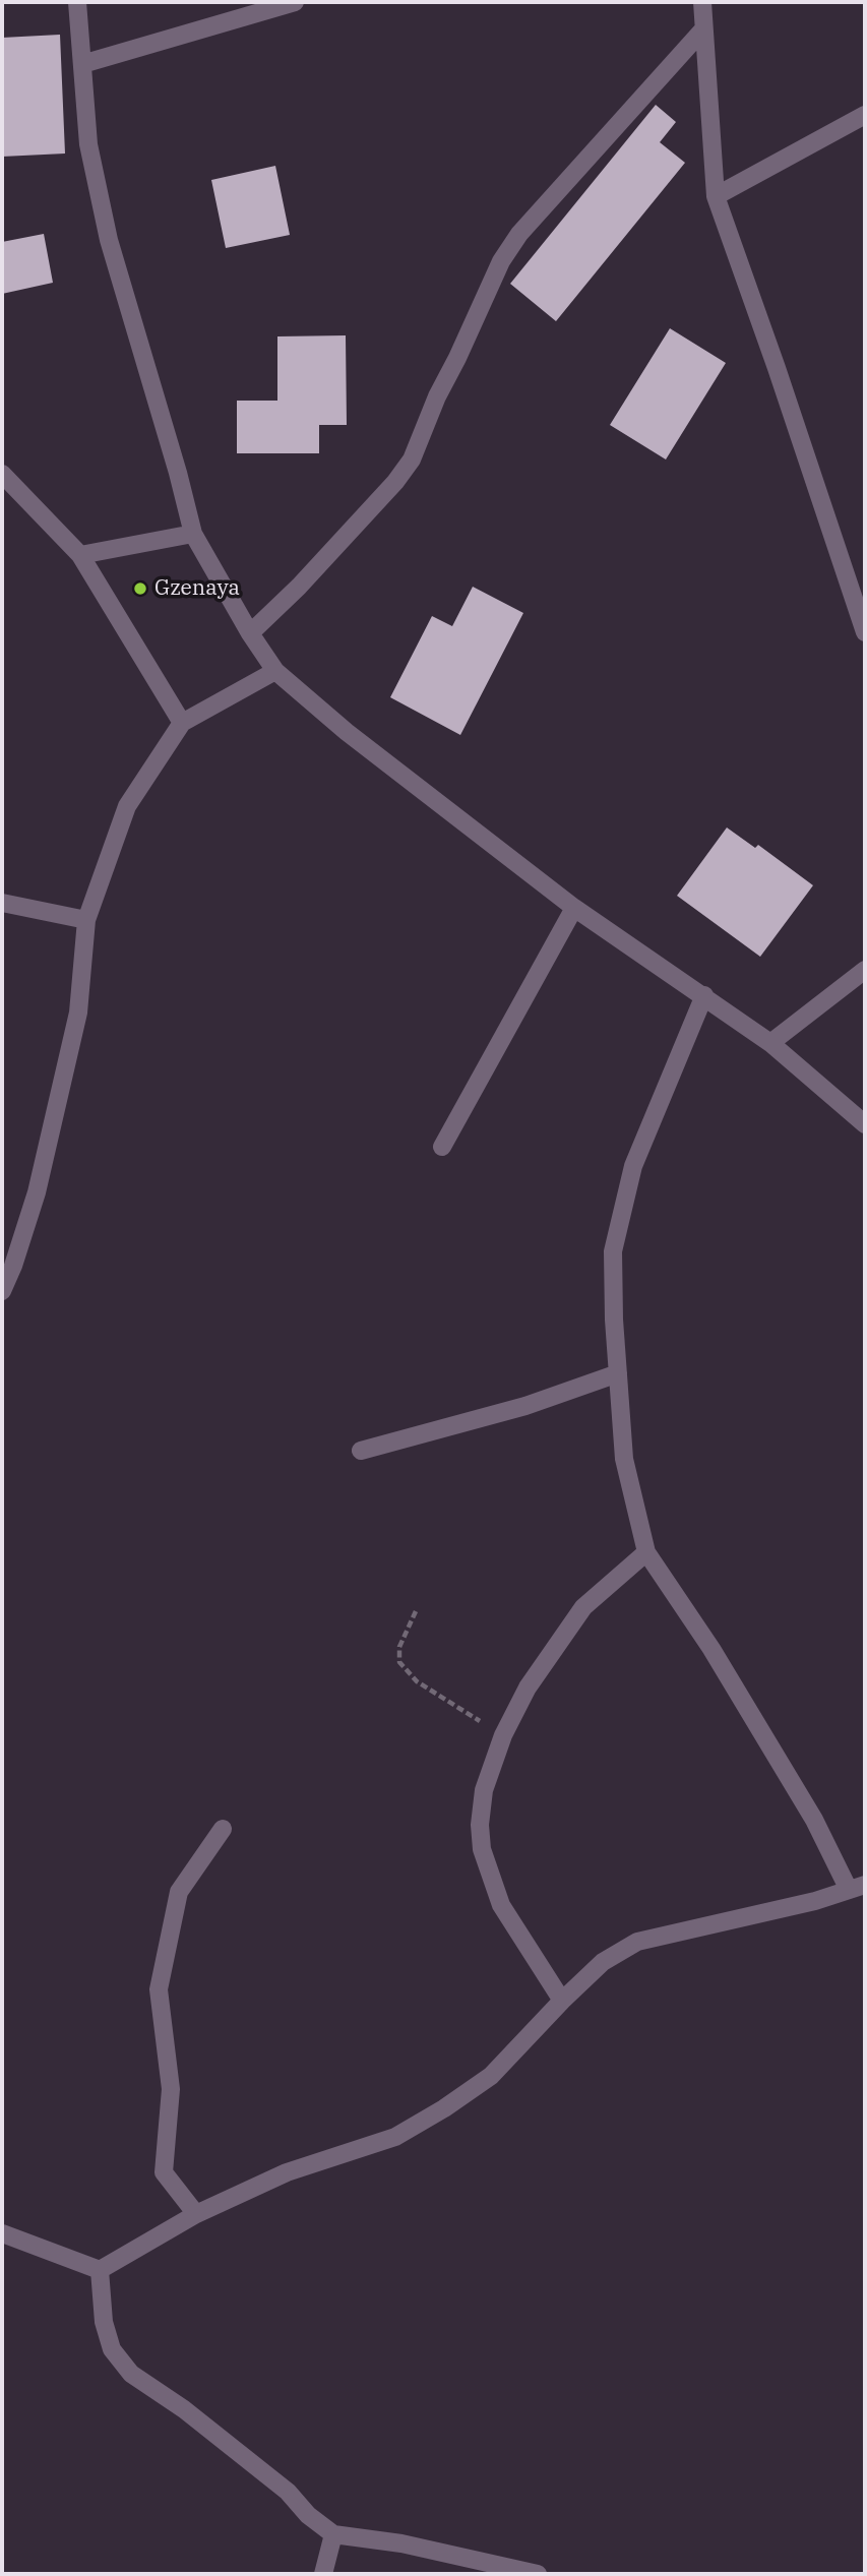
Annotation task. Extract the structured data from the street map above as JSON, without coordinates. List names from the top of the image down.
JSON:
{
  "places": ["Gzenaya"]
}
